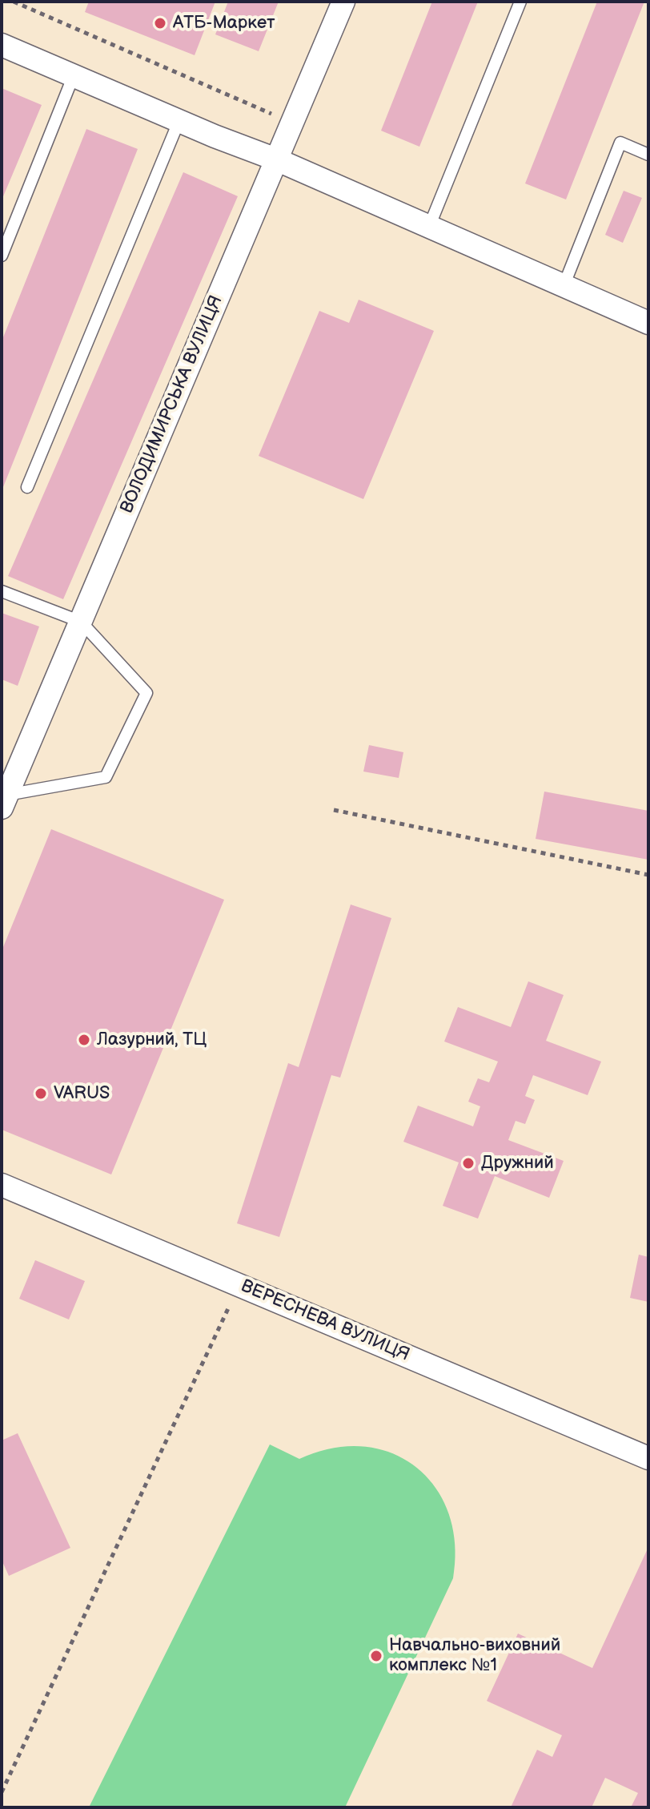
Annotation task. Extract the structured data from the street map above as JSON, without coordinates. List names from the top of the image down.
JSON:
{
  "streets": {
    "street": ["ВОЛОДИМИРСЬКА ВУЛИЦЯ", "ВЕРЕСНЕВА ВУЛИЦЯ"]
  },
  "places": [
    "АТБ-Маркет",
    "Лазурний, ТЦ",
    "VARUS",
    "Дружний",
    "Навчально-виховний комплекс №1"
  ]
}
